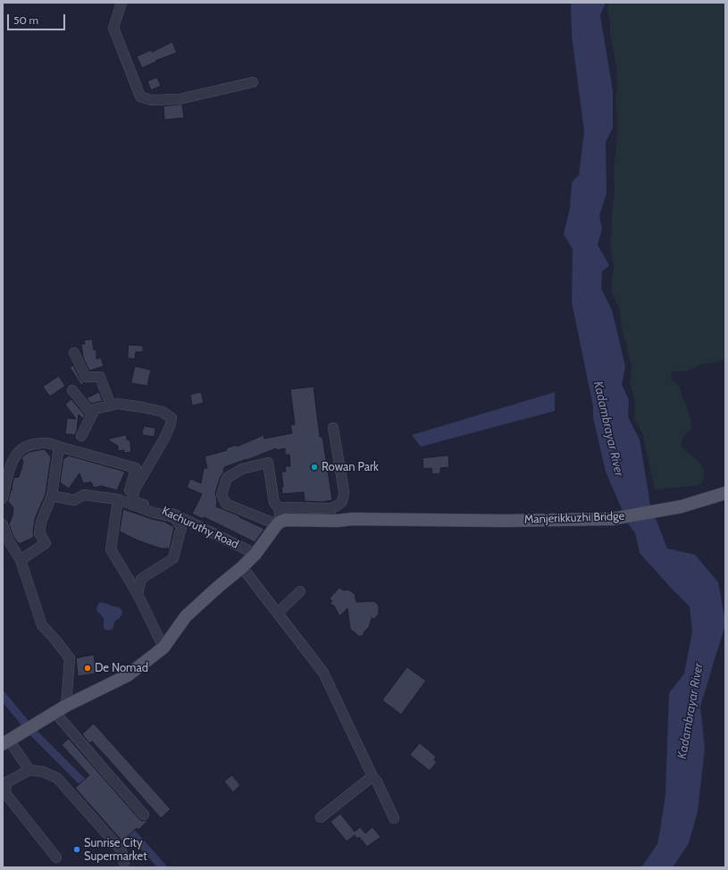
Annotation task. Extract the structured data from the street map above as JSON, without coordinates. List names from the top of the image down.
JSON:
{
  "streets": {
    "main road": ["Manjerikkuzhi Bridge"],
    "street": ["Kachuruthy Road"]
  },
  "water": ["Kadambrayar River"],
  "places": ["Rowan Park", "De Nomad", "Sunrise City Supermarket"],
  "scale_bar": "50 m"
}
